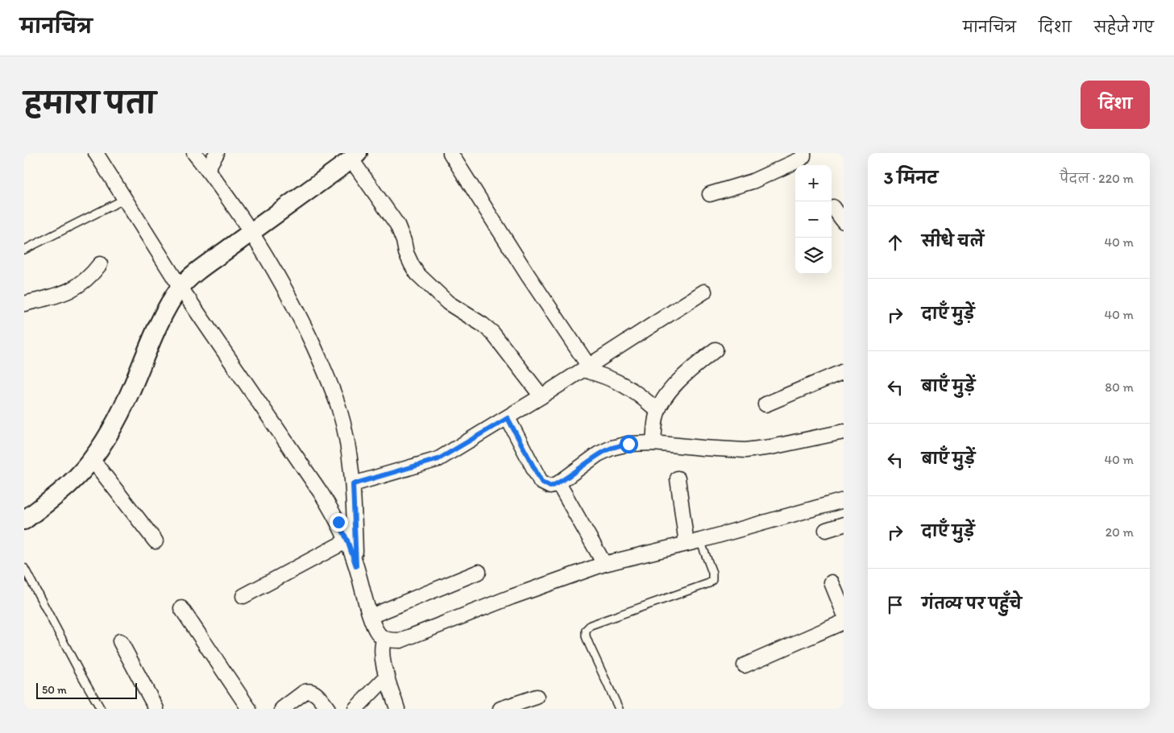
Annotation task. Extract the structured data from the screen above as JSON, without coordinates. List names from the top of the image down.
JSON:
{
  "scale_bar": "50 m",
  "page": {
    "header": "मानचित्र",
    "nav": ["मानचित्र", "दिशा", "सहेजे गए"],
    "title": "हमारा पता",
    "buttons": "दिशा",
    "heading": ["3 मिनट", "पैदल · 220 m"],
    "map_buttons": ["+", "−"],
    "list": [
      ["सीधे चलें", "40 m"],
      ["दाएँ मुड़ें", "40 m"],
      ["बाएँ मुड़ें", "80 m"],
      ["बाएँ मुड़ें", "40 m"],
      ["दाएँ मुड़ें", "20 m"],
      "गंतव्य पर पहुँचे"
    ],
    "scale": "50 m"
  }
}
